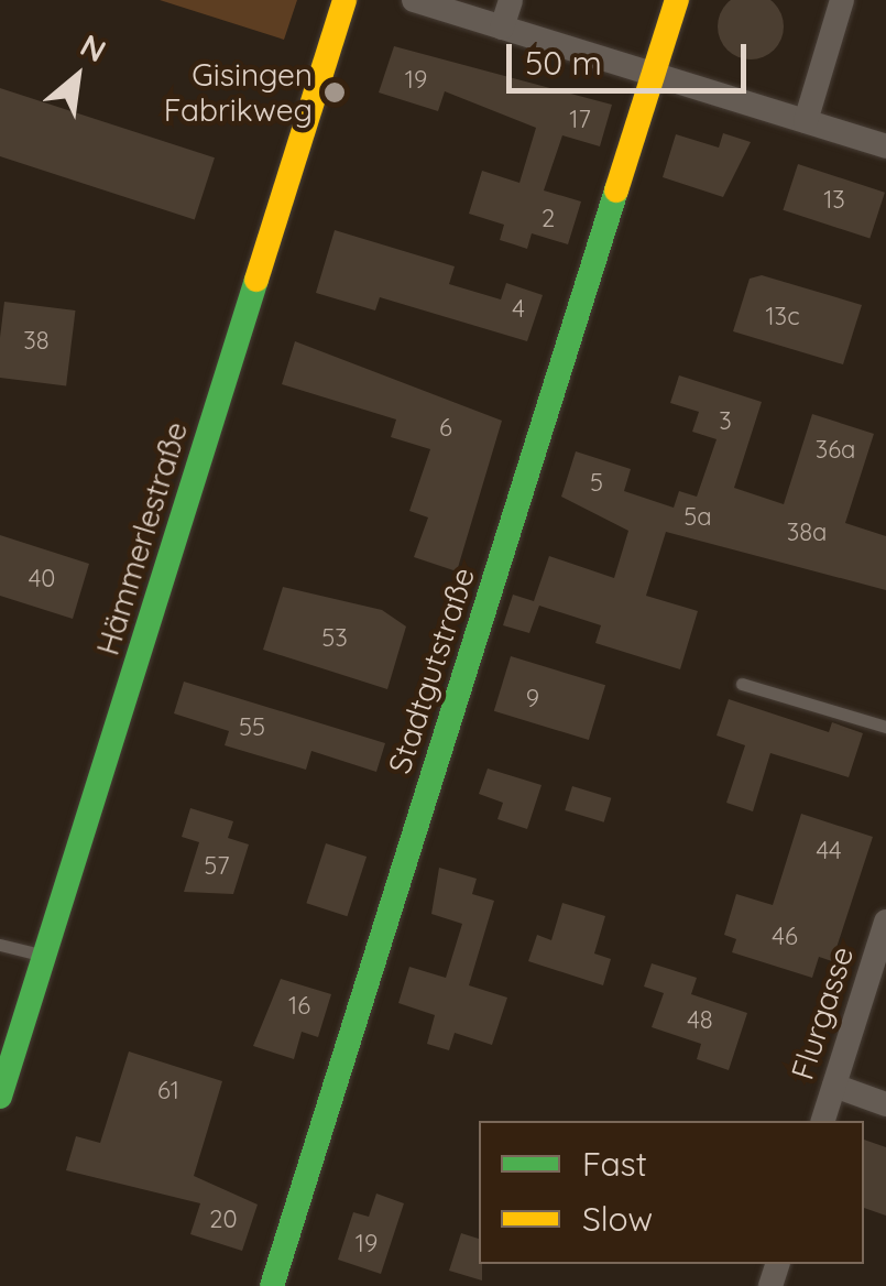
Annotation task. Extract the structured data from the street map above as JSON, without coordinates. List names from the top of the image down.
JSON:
{
  "streets": {
    "street": ["Hämmerlestraße", "Stadtgutstraße", "Flurgasse"]
  },
  "places": ["Gisingen Fabrikweg"],
  "house_numbers": [
    "19",
    "17",
    "13",
    "2",
    "4",
    "13c",
    "38",
    "3",
    "6",
    "36a",
    "5",
    "5a",
    "38a",
    "40",
    "53",
    "9",
    "55",
    "44",
    "57",
    "46",
    "16",
    "48",
    "61",
    "20",
    "19"
  ],
  "legend": ["Fast", "Slow"],
  "scale_bar": "50 m",
  "north": "top right"
}
